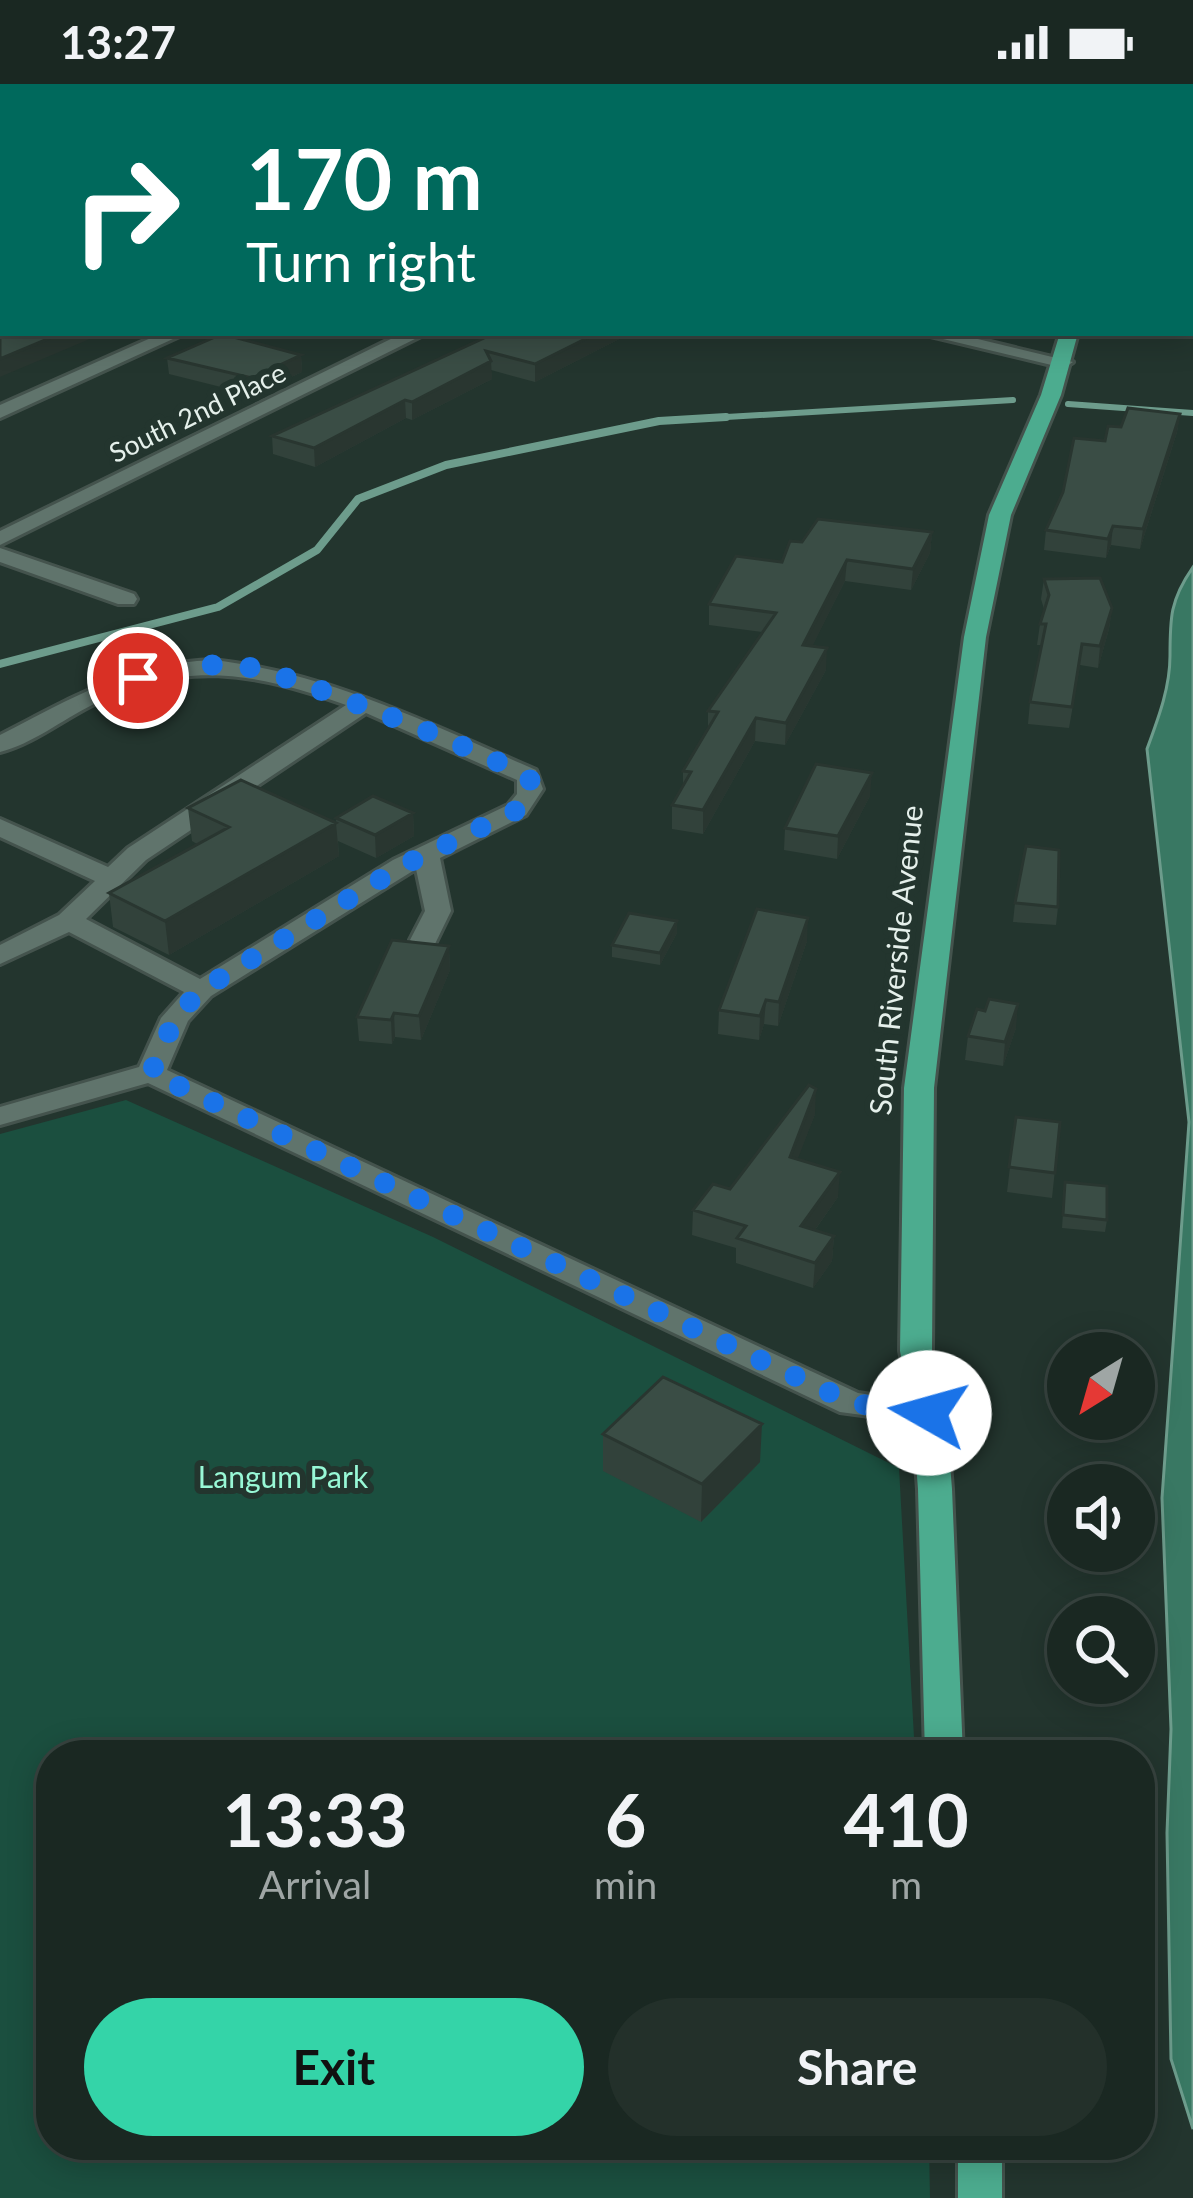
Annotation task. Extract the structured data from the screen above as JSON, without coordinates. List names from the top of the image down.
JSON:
{
  "streets": {
    "main road": ["South Riverside Avenue"],
    "street": ["South 2nd Place"]
  },
  "parks": ["Langum Park"],
  "north": "bottom left",
  "page": {
    "status": "13:27",
    "turn": ["170 m", "Turn right"],
    "eta": [
      "13:33",
      "Arrival",
      "6",
      "min",
      "410",
      "m"
    ],
    "buttons": ["Exit", "Share"]
  }
}
